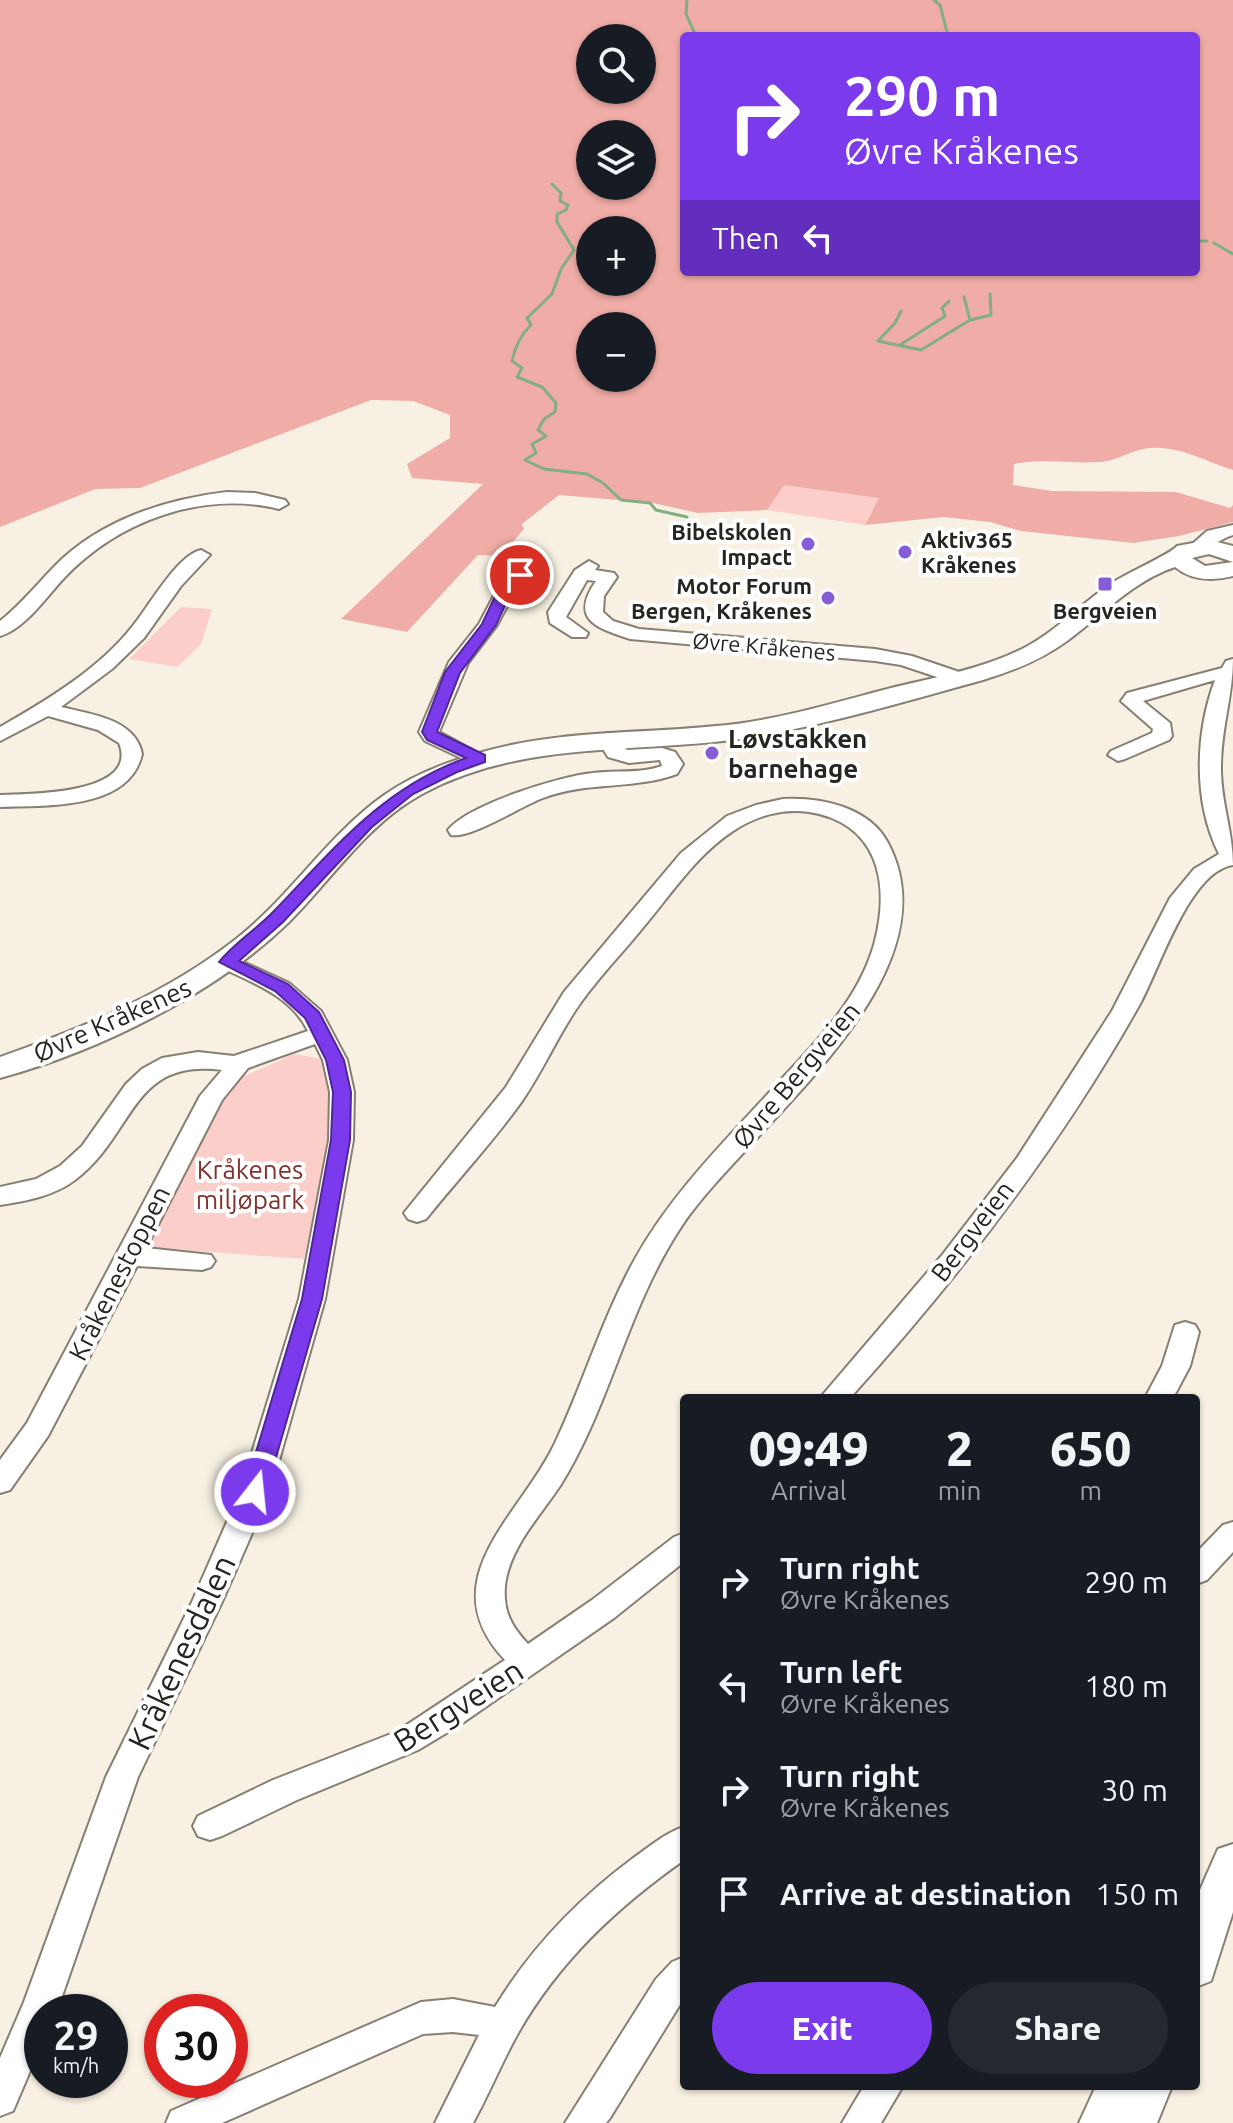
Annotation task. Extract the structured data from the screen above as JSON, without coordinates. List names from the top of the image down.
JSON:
{
  "streets": {
    "main road": ["Øvre Kråkenes"],
    "street": [
      "Øvre Bergveien",
      "Bergveien",
      "Kråkenestoppen",
      "Kråkenesdalen"
    ]
  },
  "crossings": [
    ["Øvre Kråkenes", "Kråkenesdalen"],
    ["Øvre Bergveien", "Bergveien"]
  ],
  "parks": ["Kråkenes miljøpark"],
  "places": {
    "other": [
      "Bibelskolen Impact",
      "Aktiv365 Kråkenes",
      "Motor Forum Bergen, Kråkenes",
      "Løvstakken barnehage"
    ],
    "transit": ["Bergveien"]
  },
  "page": {
    "map_buttons": ["+", "−"],
    "turn": ["290 m", "Øvre Kråkenes"],
    "then": "Then",
    "eta": [
      "09:49",
      "Arrival",
      "2",
      "min",
      "650",
      "m"
    ],
    "list": [
      {
        "name": "Turn right",
        "note": "Øvre Kråkenes",
        "value": "290 m"
      },
      {
        "name": "Turn left",
        "note": "Øvre Kråkenes",
        "value": "180 m"
      },
      {
        "name": "Turn right",
        "note": "Øvre Kråkenes",
        "value": "30 m"
      },
      {
        "name": "Arrive at destination",
        "value": "150 m"
      }
    ],
    "buttons": ["Exit", "Share"],
    "speed": "29 km/h",
    "limit": "30"
  }
}
